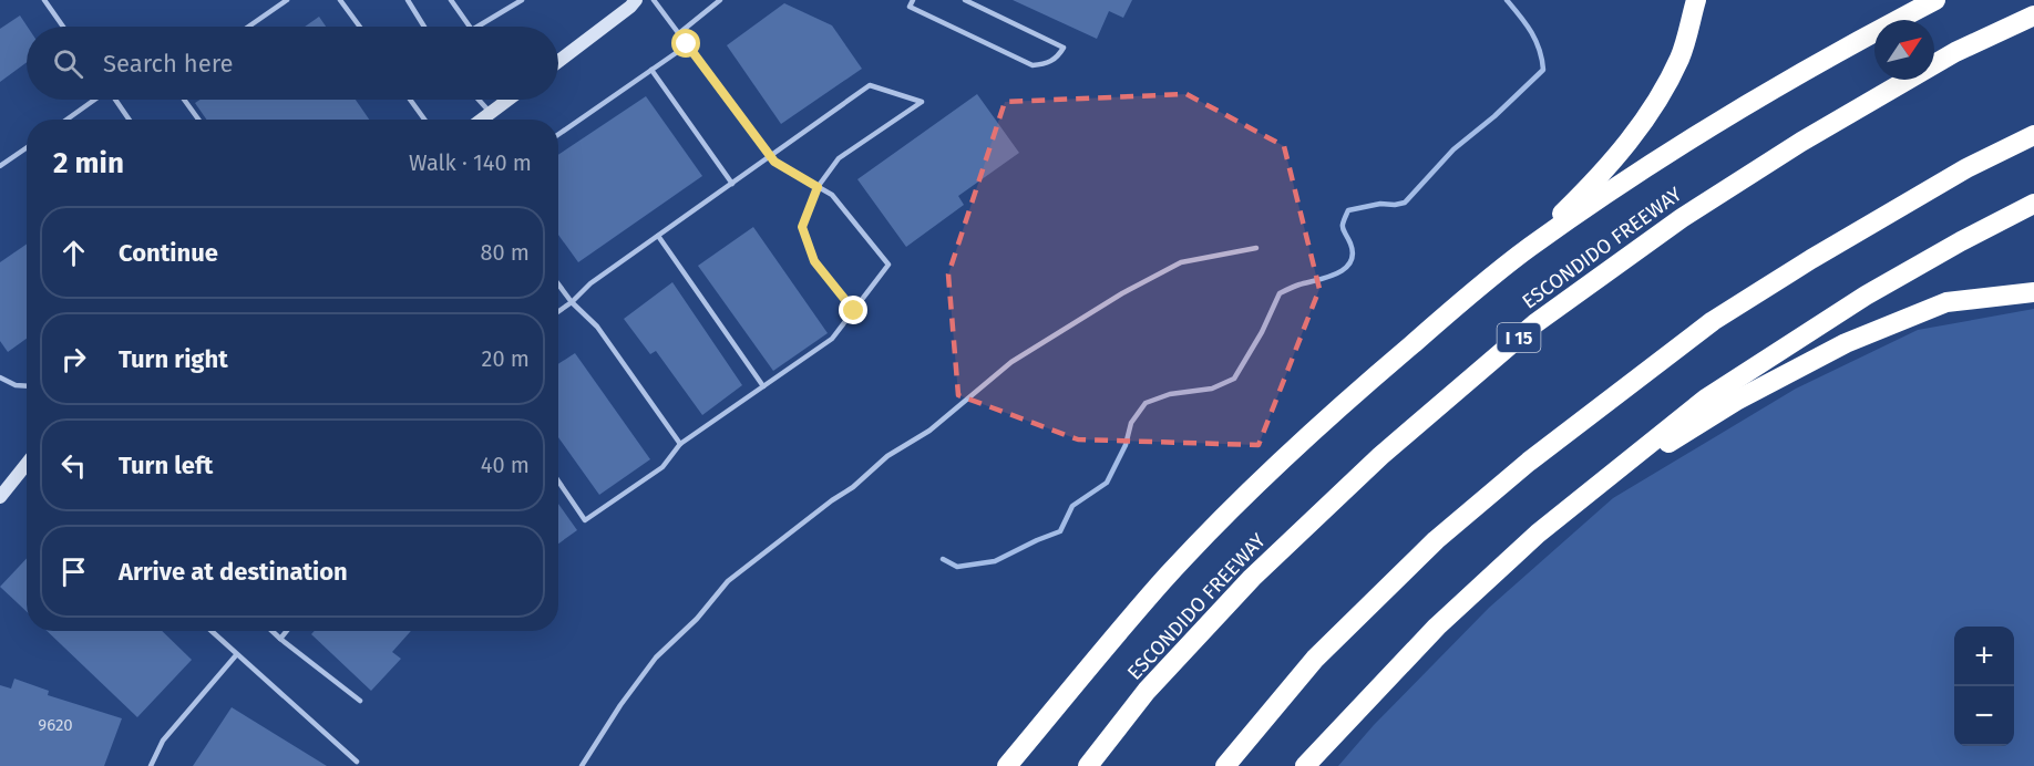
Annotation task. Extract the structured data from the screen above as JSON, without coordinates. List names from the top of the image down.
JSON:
{
  "streets": {
    "highway": ["ESCONDIDO FREEWAY", "I 15"]
  },
  "house_numbers": ["9620"],
  "north": "top right",
  "page": {
    "search": "Search here",
    "heading": ["2 min", "Walk · 140 m"],
    "list": [
      ["Continue", "80 m"],
      ["Turn right", "20 m"],
      ["Turn left", "40 m"],
      "Arrive at destination"
    ],
    "map_buttons": ["+", "−"]
  }
}
